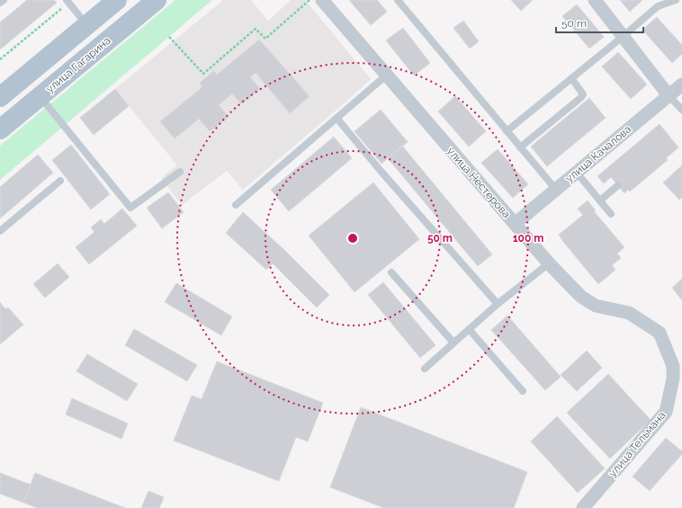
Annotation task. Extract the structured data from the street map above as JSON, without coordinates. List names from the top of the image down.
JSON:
{
  "streets": {
    "main road": ["улица Гагарина"],
    "street": ["улица Качалова", "улица Нестерова", "улица Тельмана"]
  },
  "crossings": [
    ["улица Качалова", "улица Нестерова"],
    ["улица Нестерова", "улица Тельмана"]
  ],
  "scale_bar": "50 m",
  "rings": ["50 m", "100 m"]
}
